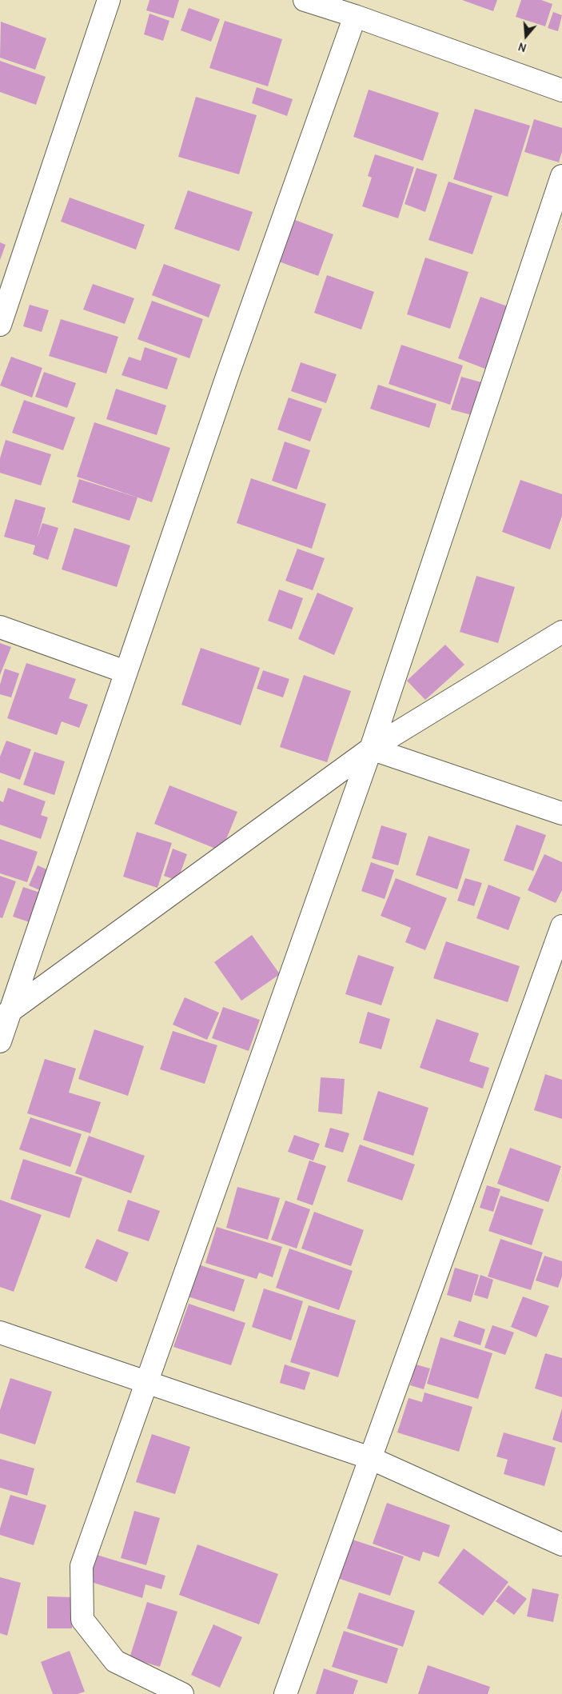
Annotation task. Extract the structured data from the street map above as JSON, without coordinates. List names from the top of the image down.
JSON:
{
  "north": "bottom"
}
